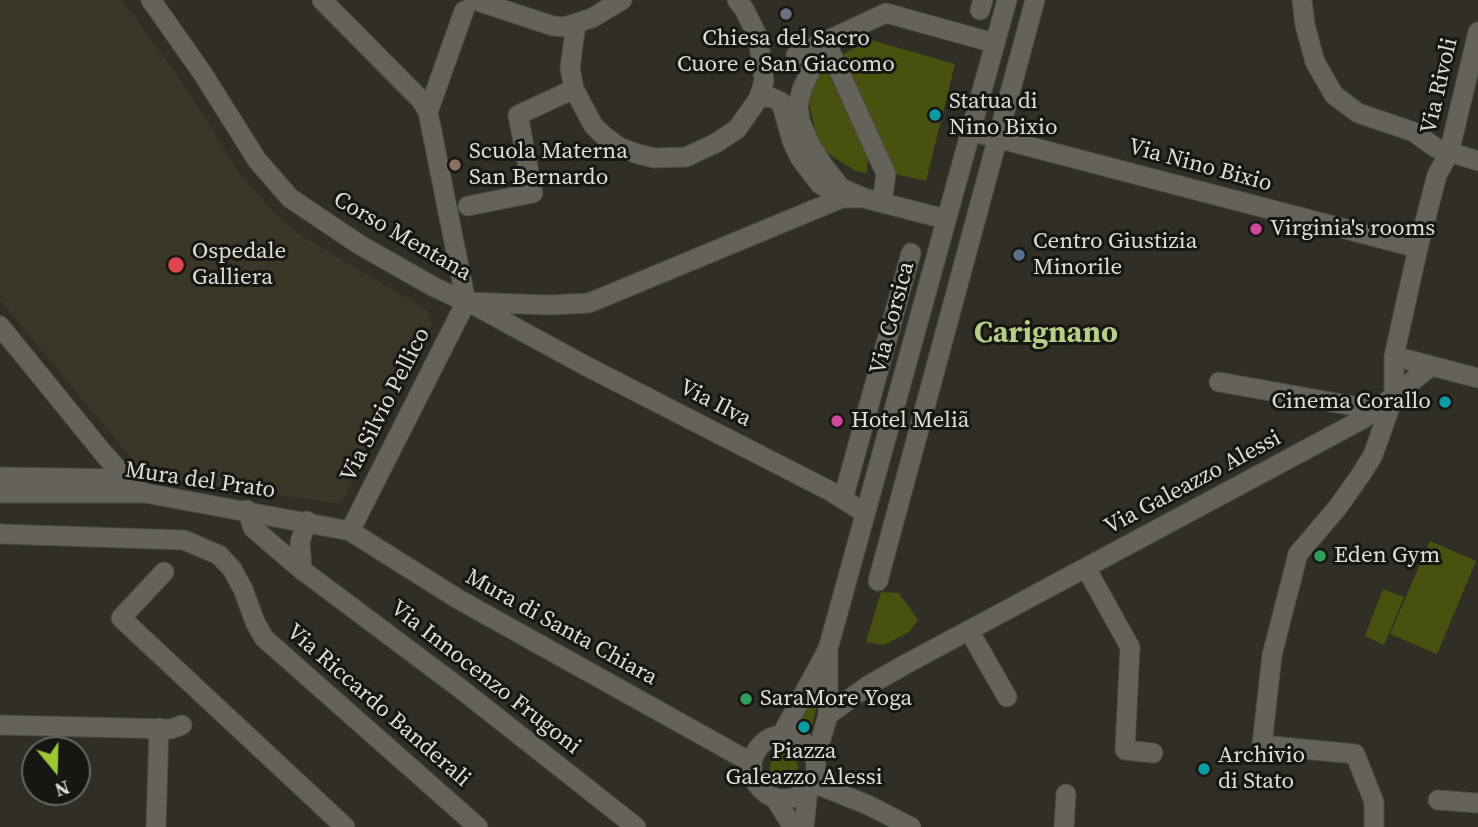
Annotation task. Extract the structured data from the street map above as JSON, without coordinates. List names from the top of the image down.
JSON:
{
  "streets": {
    "street": [
      "Via Rivoli",
      "Via Nino Bixio",
      "Corso Mentana",
      "Via Corsica",
      "Via Ilva",
      "Via Silvio Pellico",
      "Mura del Prato",
      "Via Galeazzo Alessi",
      "Mura di Santa Chiara",
      "Via Innocenzo Frugoni",
      "Via Riccardo Banderali"
    ]
  },
  "crossings": [
    ["Via Rivoli", "Via Nino Bixio"],
    ["Via Rivoli", "Via Galeazzo Alessi"],
    ["Via Nino Bixio", "Via Corsica"],
    ["Corso Mentana", "Via Ilva"],
    ["Corso Mentana", "Via Silvio Pellico"],
    ["Via Corsica", "Via Ilva"],
    ["Via Ilva", "Via Silvio Pellico"],
    ["Via Silvio Pellico", "Mura del Prato"],
    ["Via Silvio Pellico", "Mura di Santa Chiara"],
    ["Mura del Prato", "Mura di Santa Chiara"],
    ["Mura del Prato", "Via Innocenzo Frugoni"]
  ],
  "districts": ["Carignano"],
  "places": [
    "Chiesa del Sacro Cuore e San Giacomo",
    "Statua di Nino Bixio",
    "Scuola Materna San Bernardo",
    "Virginia's rooms",
    "Centro Giustizia Minorile",
    "Ospedale Galliera",
    "Cinema Corallo",
    "Hotel Meliã",
    "Eden Gym",
    "SaraMore Yoga",
    "Piazza Galeazzo Alessi",
    "Archivio di Stato"
  ],
  "north": "bottom"
}
